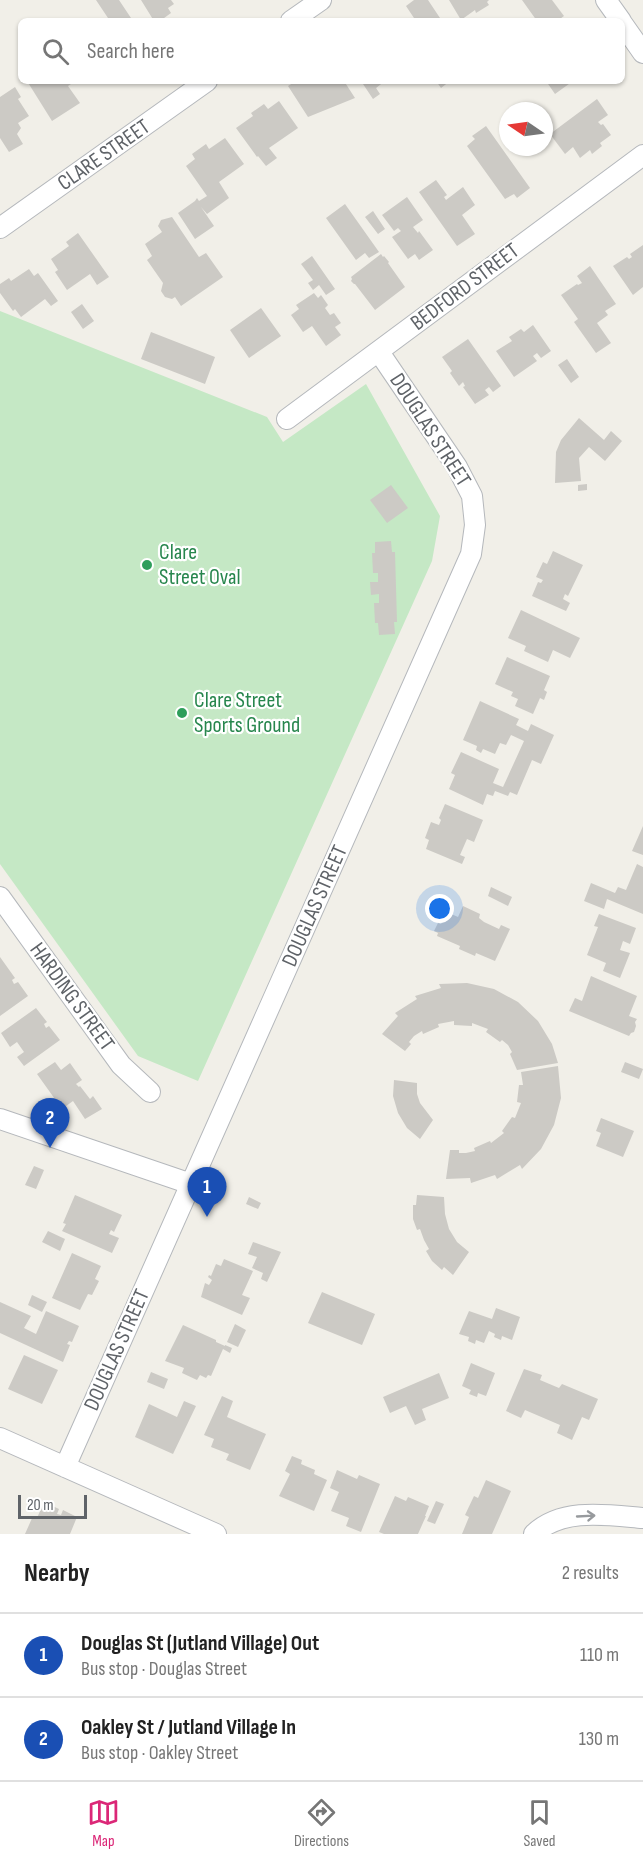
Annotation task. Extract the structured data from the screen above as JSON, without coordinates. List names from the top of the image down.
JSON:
{
  "streets": {
    "street": [
      "CLARE STREET",
      "BEDFORD STREET",
      "DOUGLAS STREET",
      "HARDING STREET"
    ]
  },
  "crossings": [
    ["BEDFORD STREET", "DOUGLAS STREET"]
  ],
  "places": ["Clare Street Oval", "Clare Street Sports Ground"],
  "scale_bar": "20 m",
  "north": "left",
  "page": {
    "search": "Search here",
    "pins": ["2", "1"],
    "scale": "20 m",
    "heading": ["Nearby", "2 results"],
    "list": [
      {
        "mark": "1",
        "name": "Douglas St (Jutland Village) Out",
        "note": "Bus stop · Douglas Street",
        "value": "110 m"
      },
      {
        "mark": "2",
        "name": "Oakley St / Jutland Village In",
        "note": "Bus stop · Oakley Street",
        "value": "130 m"
      }
    ],
    "nav": ["Map", "Directions", "Saved"]
  }
}
